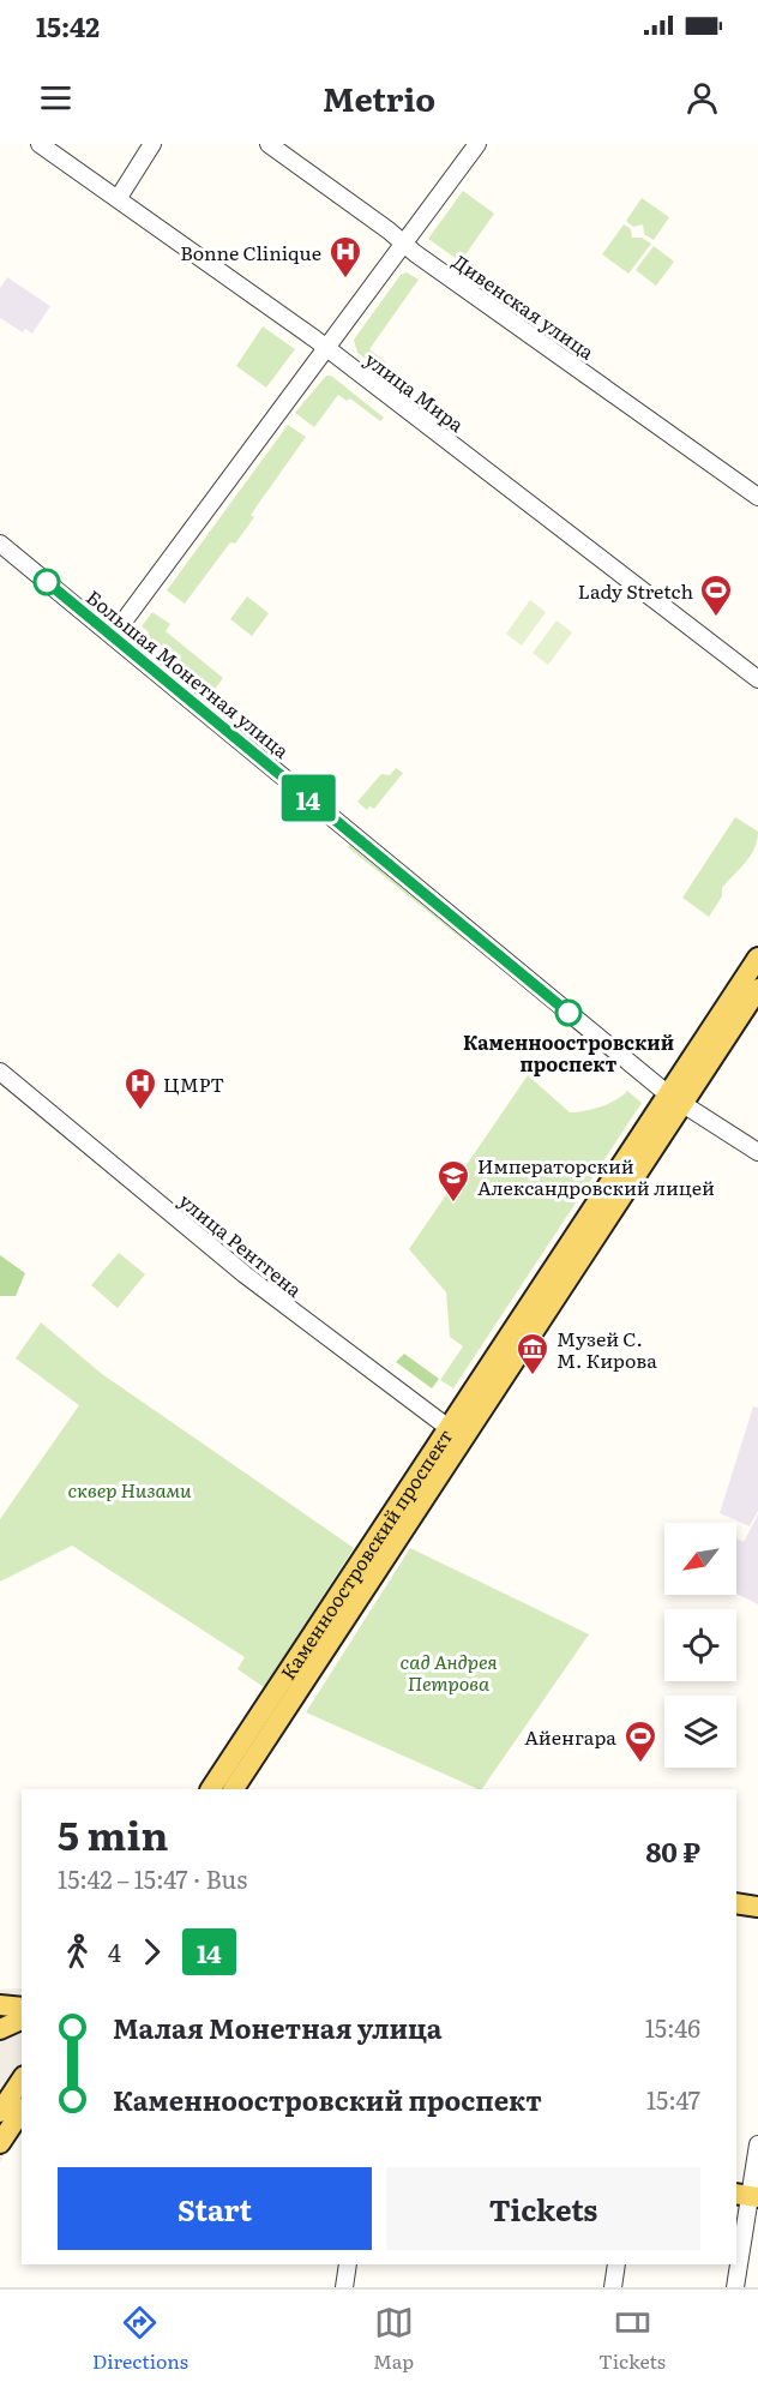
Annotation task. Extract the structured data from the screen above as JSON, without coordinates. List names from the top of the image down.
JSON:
{
  "streets": {
    "main road": ["Каменноостровский проспект"],
    "street": [
      "Дивенская улица",
      "улица Мира",
      "Большая Монетная улица",
      "улица Рентгена"
    ]
  },
  "crossings": [
    ["Большая Монетная улица", "Каменноостровский проспект"],
    ["улица Рентгена", "Каменноостровский проспект"]
  ],
  "parks": ["сквер Низами", "сад Андрея Петрова"],
  "places": {
    "hospital": ["Bonne Clinique", "ЦМРТ"],
    "sports": ["Lady Stretch", "Айенгара"],
    "other": ["Каменноостровский проспект"],
    "school or university": ["Императорский Александровский лицей"],
    "museum": ["Музей С. М. Кирова"]
  },
  "lines": ["bus line 14"],
  "north": "bottom left",
  "page": {
    "status": "15:42",
    "header": "Metrio",
    "on_map": "14",
    "heading": ["5 min", "15:42 – 15:47 · Bus", "80 ₽"],
    "legs": ["4", "14"],
    "list": [
      {
        "name": "Малая Монетная улица",
        "value": "15:46"
      },
      {
        "name": "Каменноостровский проспект",
        "value": "15:47"
      }
    ],
    "buttons": ["Start", "Tickets"],
    "tabs": ["Directions", "Map", "Tickets"]
  }
}
